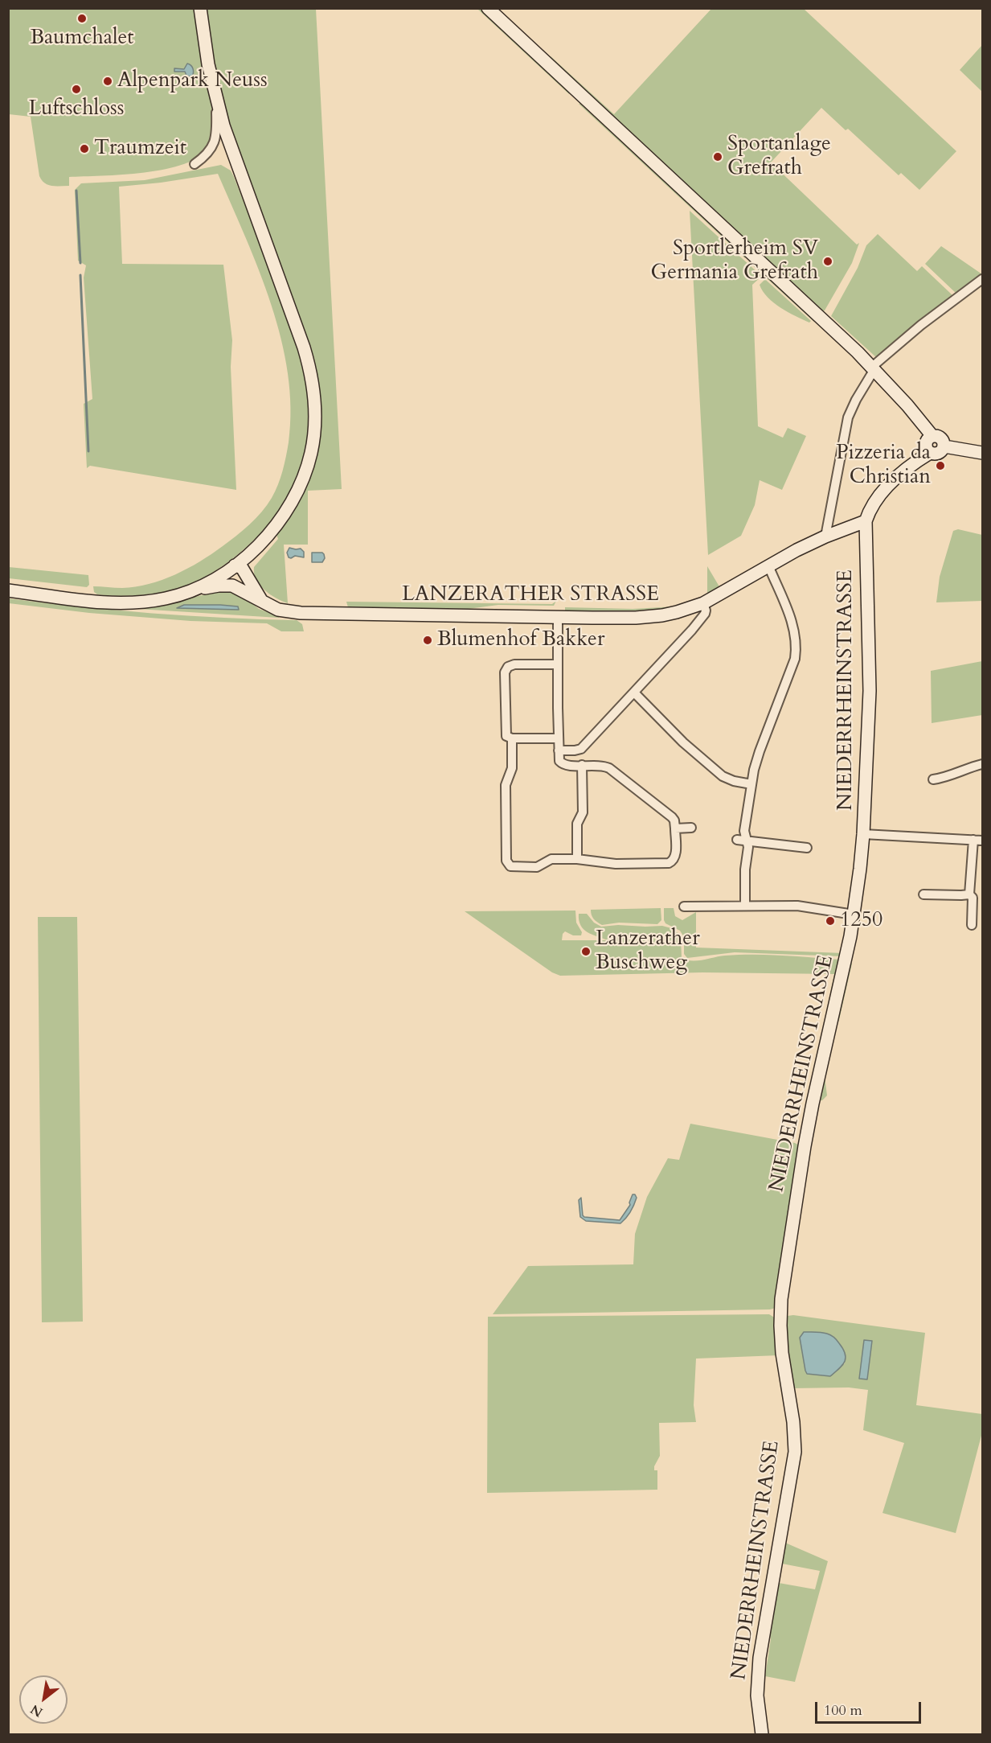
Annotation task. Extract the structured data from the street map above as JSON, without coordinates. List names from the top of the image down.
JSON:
{
  "streets": {
    "main road": ["LANZERATHER STRASSE", "NIEDERRHEINSTRASSE"]
  },
  "crossings": [
    ["LANZERATHER STRASSE", "NIEDERRHEINSTRASSE"]
  ],
  "places": [
    "Baumchalet",
    "Alpenpark Neuss",
    "Luftschloss",
    "Traumzeit",
    "Sportanlage Grefrath",
    "Sportlerheim SV Germania Grefrath",
    "Pizzeria da Christian",
    "Blumenhof Bakker",
    "1250",
    "Lanzerather Buschweg"
  ],
  "scale_bar": "100 m",
  "north": "bottom left"
}
